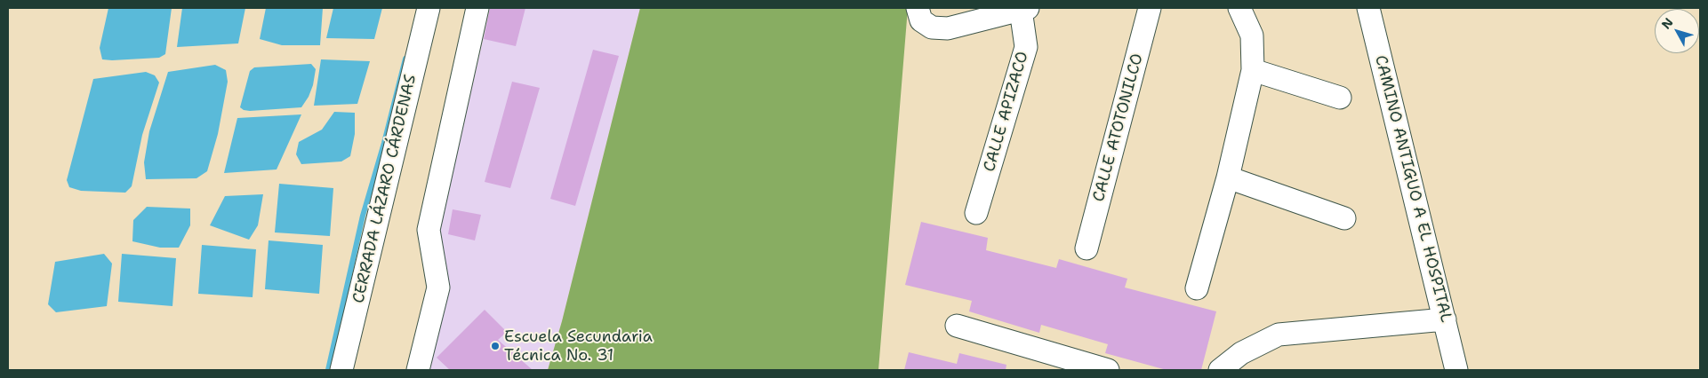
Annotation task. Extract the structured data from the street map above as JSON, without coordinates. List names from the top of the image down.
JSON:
{
  "streets": {
    "street": [
      "CALLE APIZACO",
      "CALLE ATOTONILCO",
      "CERRADA LÁZARO CÁRDENAS",
      "CAMINO ANTIGUO A EL HOSPITAL"
    ]
  },
  "places": ["Escuela Secundaria Técnica No. 31"],
  "north": "top left"
}
